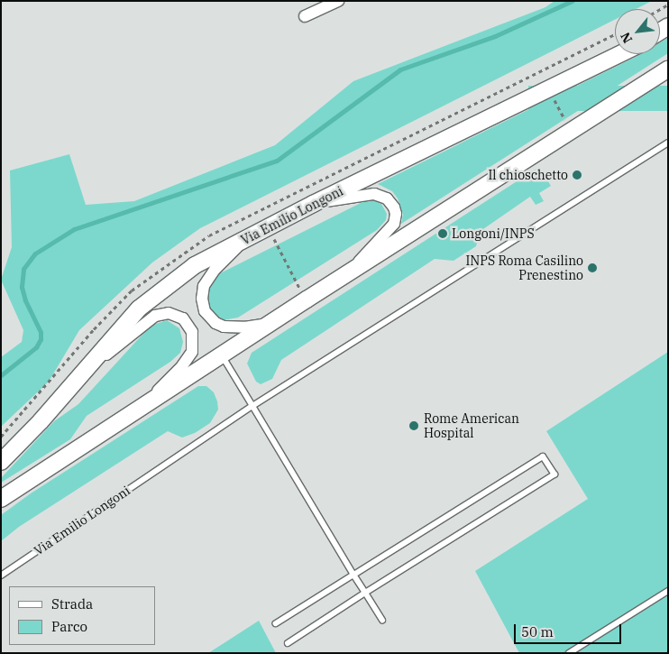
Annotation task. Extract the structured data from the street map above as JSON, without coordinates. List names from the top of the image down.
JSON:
{
  "streets": {
    "street": ["Via Emilio Longoni"]
  },
  "places": [
    "Il chioschetto",
    "Longoni/INPS",
    "INPS Roma Casilino Prenestino",
    "Rome American Hospital"
  ],
  "legend": ["Strada", "Parco"],
  "scale_bar": "50 m",
  "north": "bottom left"
}
